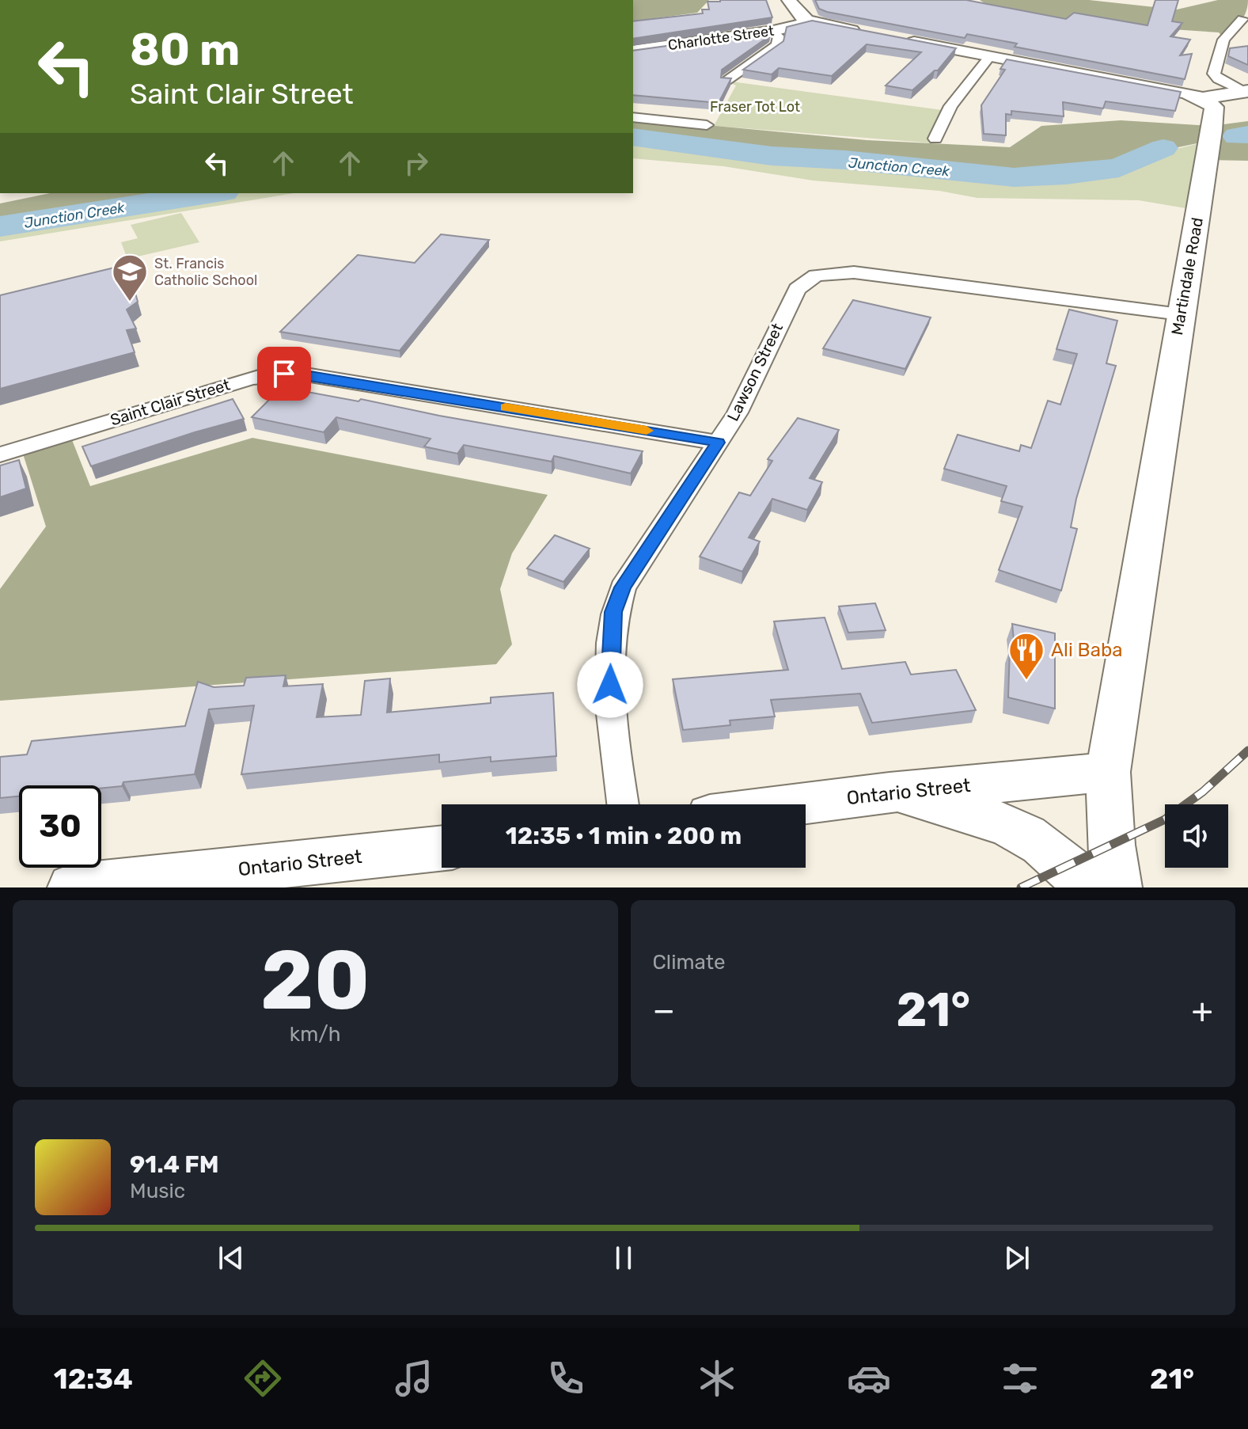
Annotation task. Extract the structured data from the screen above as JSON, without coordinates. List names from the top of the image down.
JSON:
{
  "streets": {
    "street": [
      "Charlotte Street",
      "Martindale Road",
      "Lawson Street",
      "Saint Clair Street",
      "Ontario Street"
    ]
  },
  "crossings": [
    ["Martindale Road", "Lawson Street"],
    ["Martindale Road", "Ontario Street"],
    ["Lawson Street", "Saint Clair Street"]
  ],
  "water": ["Junction Creek"],
  "parks": ["Fraser Tot Lot"],
  "places": {
    "school or university": ["St. Francis Catholic School"],
    "restaurant": ["Ali Baba"]
  },
  "page": {
    "turn": ["80 m", "Saint Clair Street"],
    "limit": "30",
    "trip": "12:35 · 1 min · 200 m",
    "tile": [
      ["20", "km/h"],
      "Climate"
    ],
    "heat": ["−", "21°", "+"],
    "song": ["91.4 FM", "Music"],
    "tabs": ["12:34", "21°"]
  }
}
